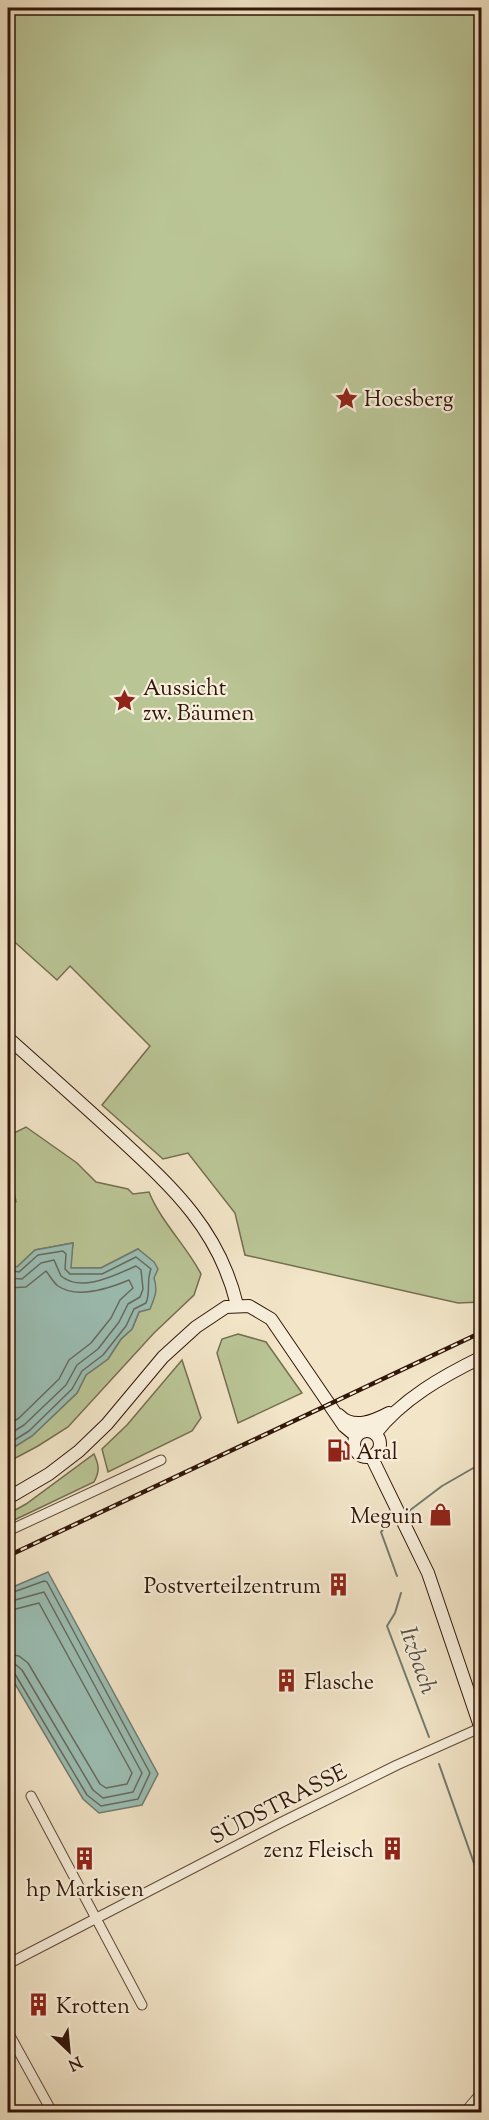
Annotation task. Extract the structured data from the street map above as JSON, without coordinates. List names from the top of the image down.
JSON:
{
  "streets": {
    "street": ["SÜDSTRASSE"]
  },
  "water": ["Itzbach"],
  "places": {
    "place": ["Hoesberg", "Aussicht zw. Bäumen"],
    "fuel station": ["Aral"],
    "shop": ["Meguin"],
    "building": [
      "Postverteilzentrum",
      "Flasche",
      "zenz Fleisch",
      "hp Markisen",
      "Krotten"
    ]
  },
  "north": "bottom right"
}
